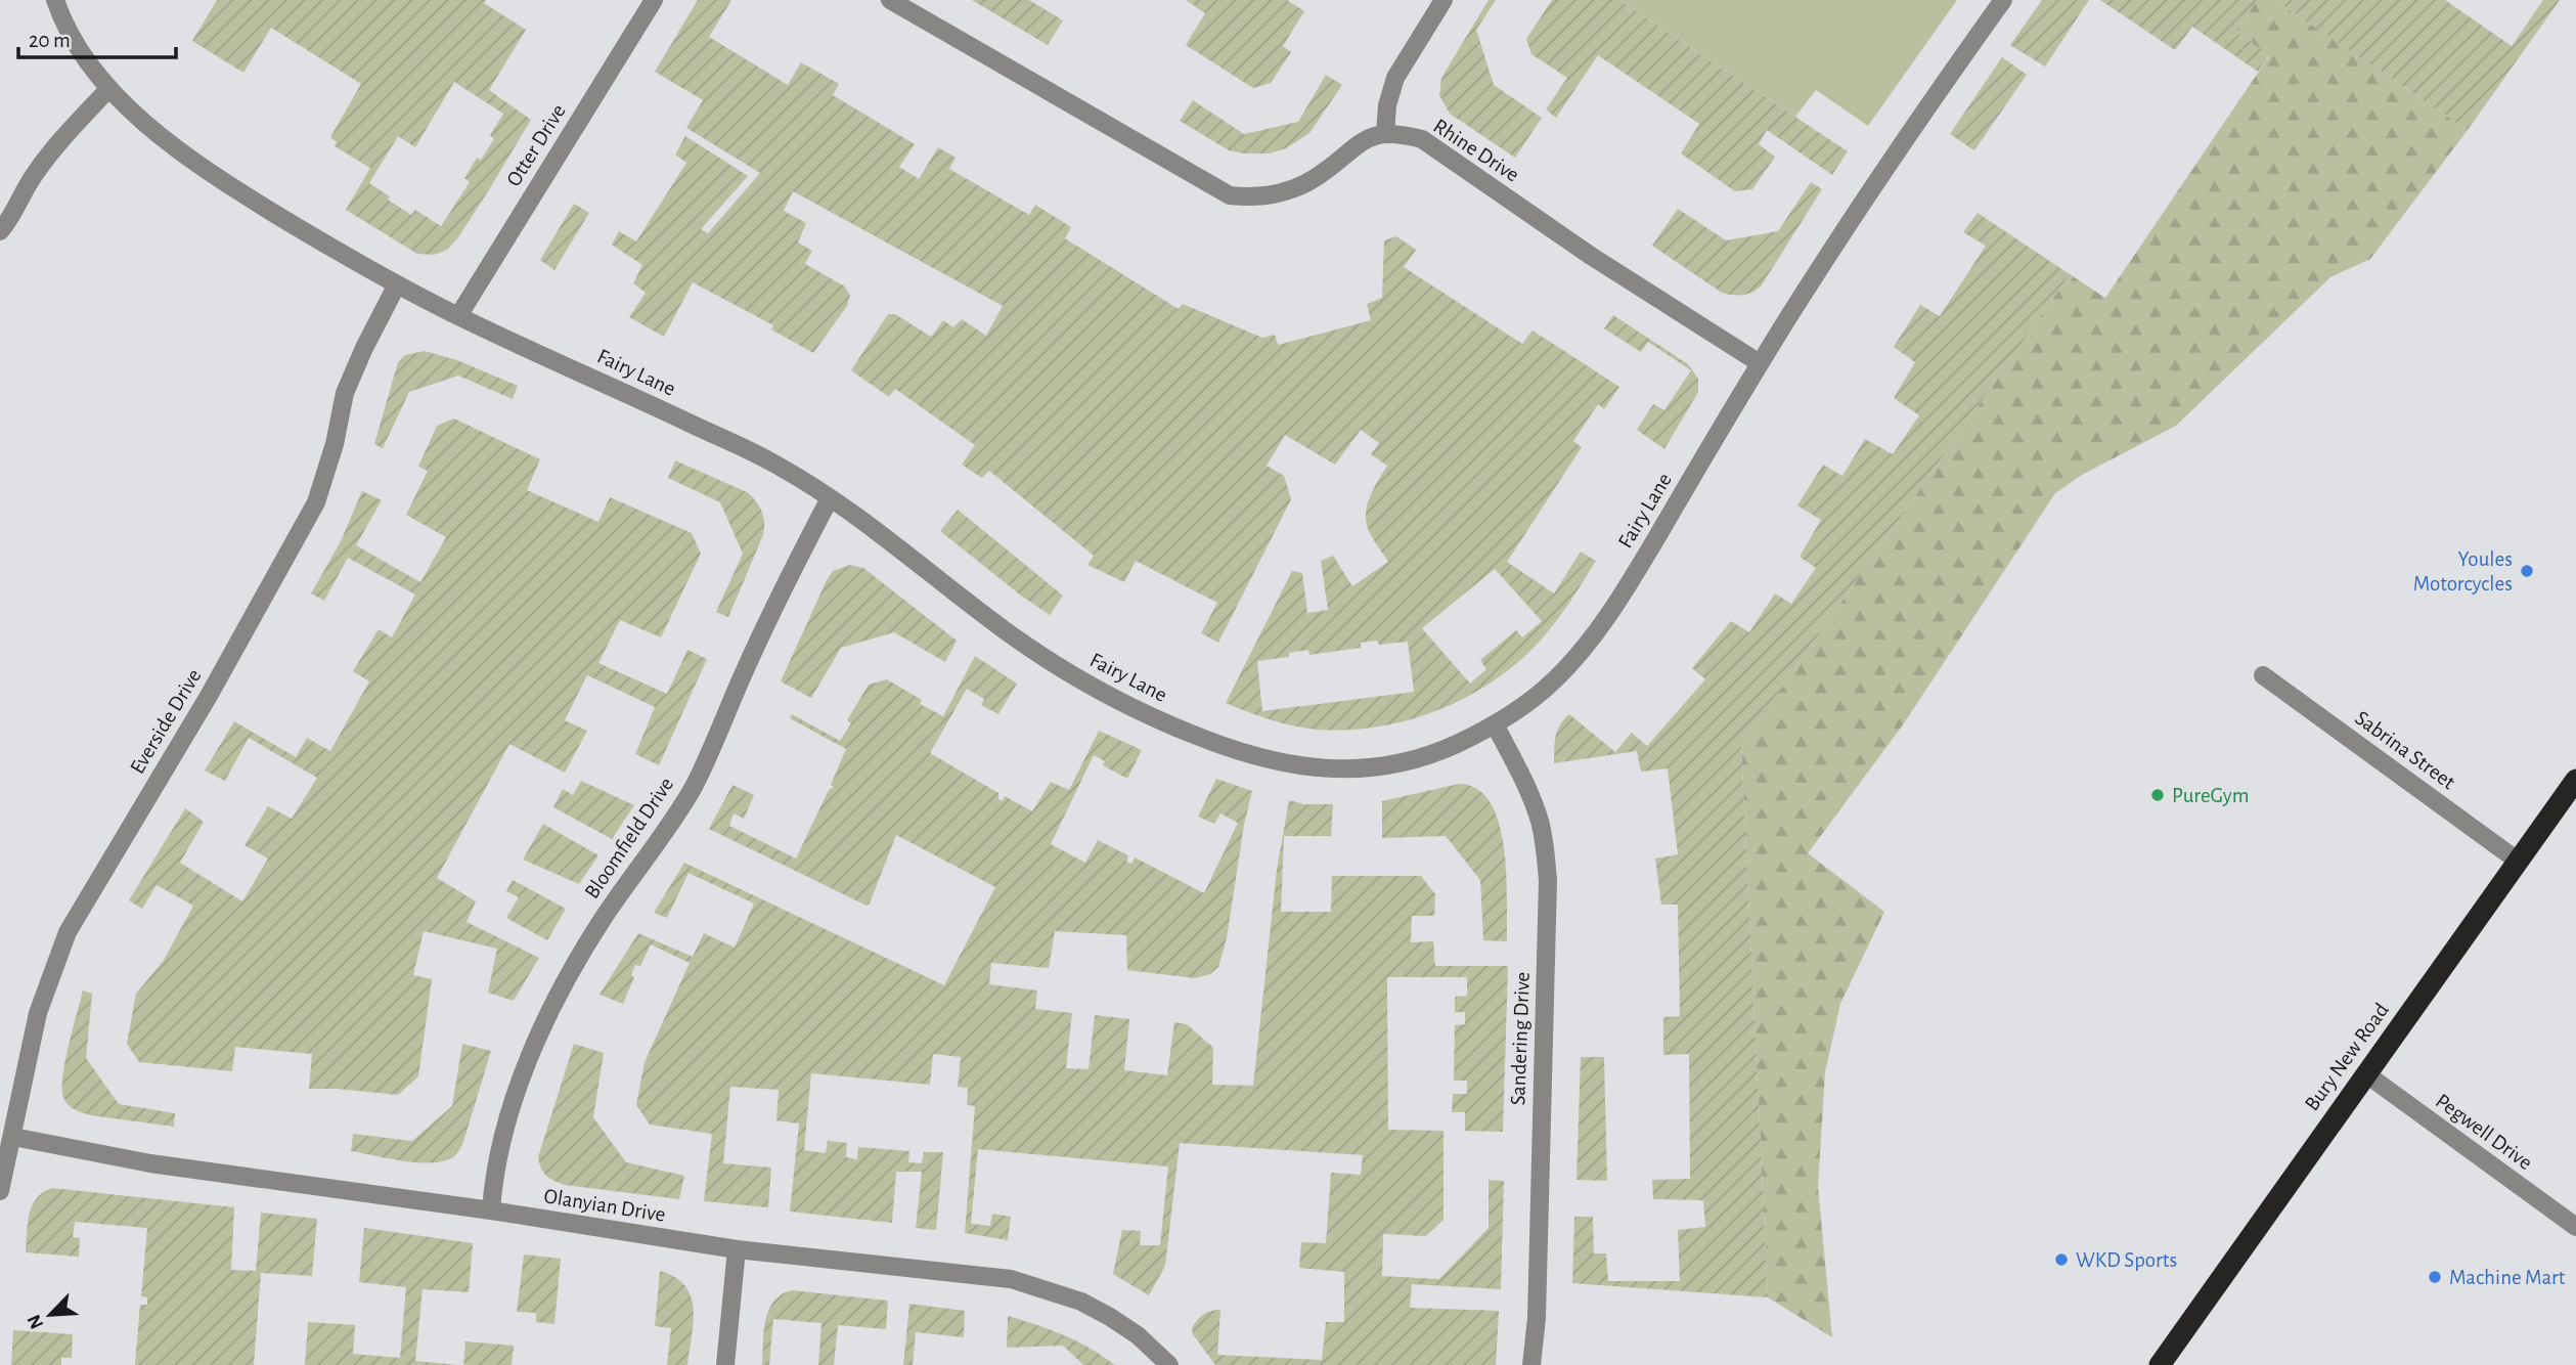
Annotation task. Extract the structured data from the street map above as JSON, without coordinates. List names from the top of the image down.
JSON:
{
  "streets": {
    "highway": ["Bury New Road"],
    "street": [
      "Otter Drive",
      "Rhine Drive",
      "Fairy Lane",
      "Everside Drive",
      "Sabrina Street",
      "Bloomfield Drive",
      "Sandering Drive",
      "Pegwell Drive",
      "Olanyian Drive"
    ]
  },
  "crossings": [
    ["Otter Drive", "Fairy Lane"],
    ["Rhine Drive", "Fairy Lane"],
    ["Fairy Lane", "Everside Drive"],
    ["Fairy Lane", "Bloomfield Drive"],
    ["Fairy Lane", "Sandering Drive"],
    ["Everside Drive", "Olanyian Drive"],
    ["Sabrina Street", "Bury New Road"],
    ["Bloomfield Drive", "Olanyian Drive"],
    ["Bury New Road", "Pegwell Drive"]
  ],
  "places": [
    "Youles Motorcycles",
    "PureGym",
    "WKD Sports",
    "Machine Mart"
  ],
  "scale_bar": "20 m",
  "north": "bottom left"
}
